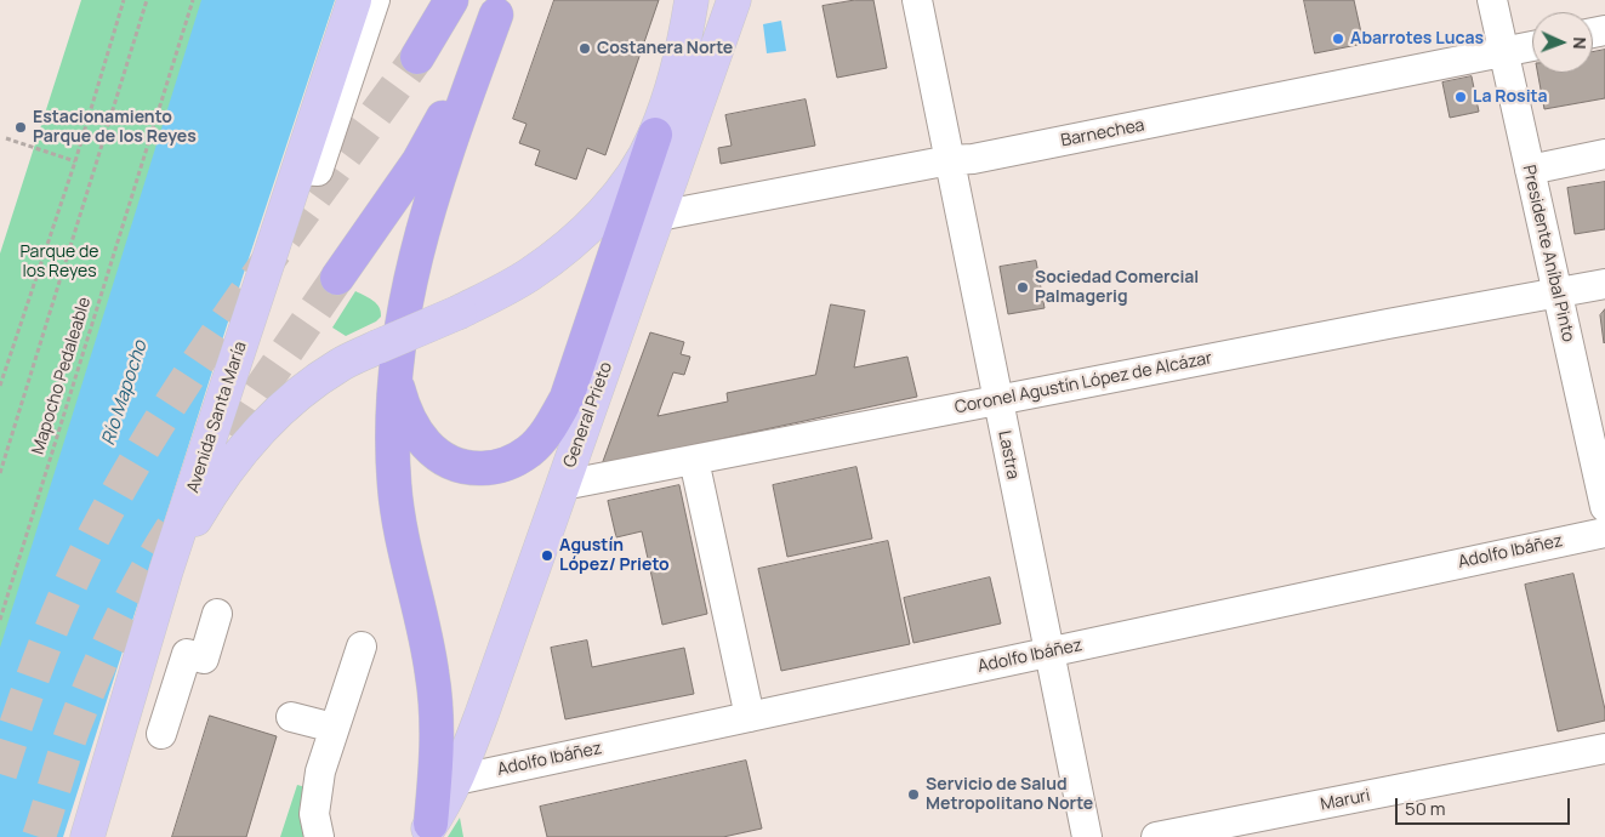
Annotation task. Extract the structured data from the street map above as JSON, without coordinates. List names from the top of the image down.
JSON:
{
  "streets": {
    "main road": ["General Prieto", "Avenida Santa María"],
    "street": [
      "Barnechea",
      "Presidente Aníbal Pinto",
      "Coronel Agustín López de Alcázar",
      "Lastra",
      "Adolfo Ibáñez",
      "Maruri"
    ],
    "path": ["Mapocho Pedaleable"]
  },
  "crossings": [
    ["Barnechea", "Presidente Aníbal Pinto"],
    ["Barnechea", "General Prieto"],
    ["Barnechea", "Lastra"],
    ["Presidente Aníbal Pinto", "Coronel Agustín López de Alcázar"],
    ["Coronel Agustín López de Alcázar", "General Prieto"],
    ["Coronel Agustín López de Alcázar", "Lastra"],
    ["General Prieto", "Adolfo Ibáñez"],
    ["Lastra", "Adolfo Ibáñez"]
  ],
  "water": ["Río Mapocho"],
  "parks": ["Parque de los Reyes"],
  "places": [
    "Abarrotes Lucas",
    "Costanera Norte",
    "La Rosita",
    "Estacionamiento Parque de los Reyes",
    "Sociedad Comercial Palmagerig",
    "Agustín López/ Prieto",
    "Servicio de Salud Metropolitano Norte"
  ],
  "scale_bar": "50 m",
  "north": "right"
}
